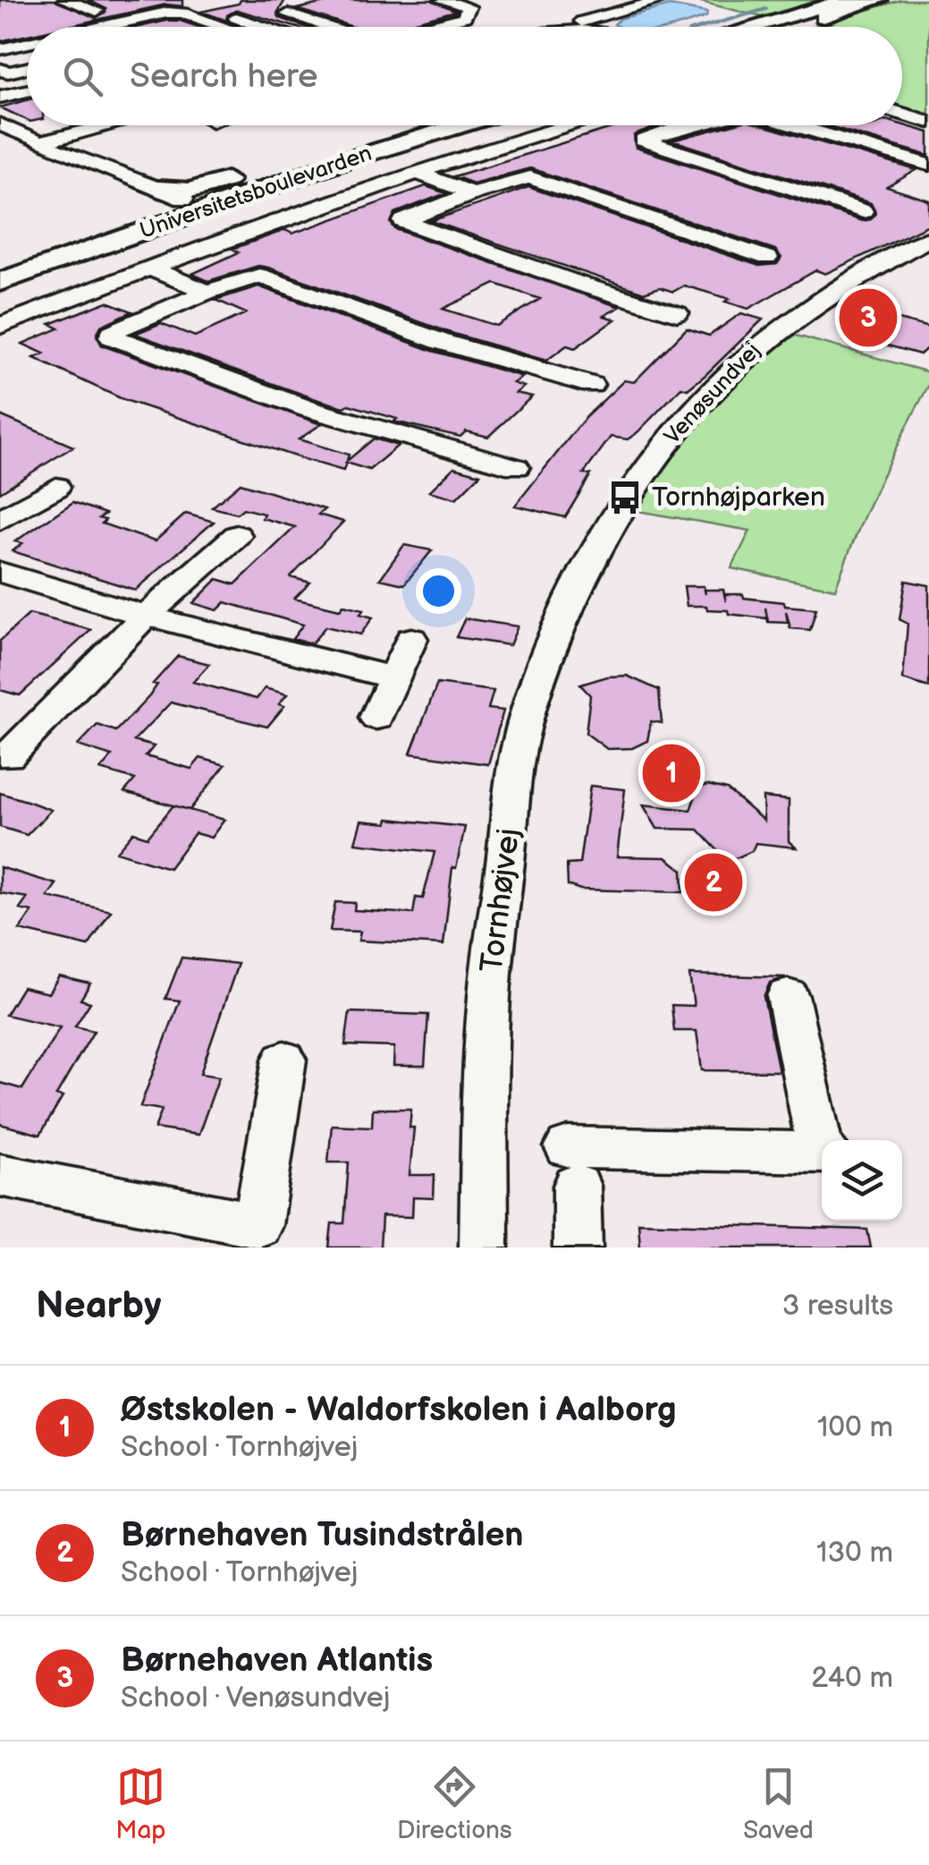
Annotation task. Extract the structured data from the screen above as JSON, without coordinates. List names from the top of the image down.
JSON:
{
  "streets": {
    "main road": ["Universitetsboulevarden"],
    "street": ["Venøsundvej", "Tornhøjvej"]
  },
  "crossings": [
    ["Venøsundvej", "Tornhøjvej"]
  ],
  "places": {
    "bus stop": ["Tornhøjparken"]
  },
  "page": {
    "search": "Search here",
    "pins": ["3", "1", "2"],
    "heading": ["Nearby", "3 results"],
    "list": [
      {
        "mark": "1",
        "name": "Østskolen - Waldorfskolen i Aalborg",
        "note": "School · Tornhøjvej",
        "value": "100 m"
      },
      {
        "mark": "2",
        "name": "Børnehaven Tusindstrålen",
        "note": "School · Tornhøjvej",
        "value": "130 m"
      },
      {
        "mark": "3",
        "name": "Børnehaven Atlantis",
        "note": "School · Venøsundvej",
        "value": "240 m"
      }
    ],
    "nav": ["Map", "Directions", "Saved"]
  }
}
